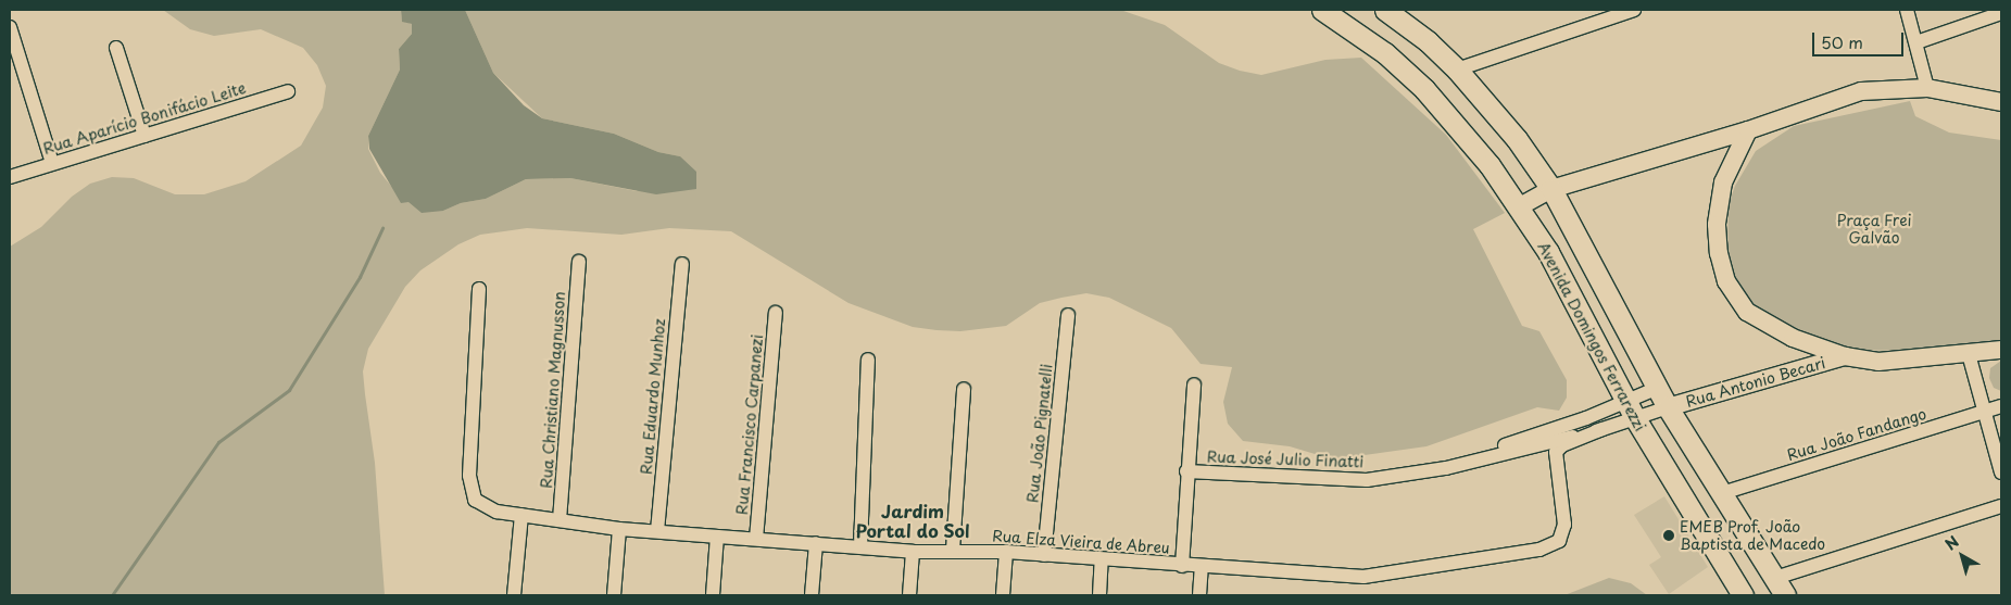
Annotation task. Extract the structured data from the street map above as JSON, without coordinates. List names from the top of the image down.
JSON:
{
  "streets": {
    "main road": ["Avenida Domingos Ferrarezzi"],
    "street": [
      "Rua Aparício Bonifácio Leite",
      "Rua Antonio Becari",
      "Rua Christiano Magnusson",
      "Rua Eduardo Munhoz",
      "Rua Francisco Carpanezi",
      "Rua João Pignatelli",
      "Rua João Fandango",
      "Rua José Julio Finatti",
      "Rua Elza Vieira de Abreu"
    ]
  },
  "crossings": [
    ["Avenida Domingos Ferrarezzi", "Rua José Julio Finatti"],
    ["Rua Antonio Becari", "Rua José Julio Finatti"],
    ["Rua Christiano Magnusson", "Rua Elza Vieira de Abreu"],
    ["Rua Eduardo Munhoz", "Rua Elza Vieira de Abreu"],
    ["Rua Francisco Carpanezi", "Rua Elza Vieira de Abreu"],
    ["Rua João Pignatelli", "Rua Elza Vieira de Abreu"],
    ["Rua José Julio Finatti", "Rua Elza Vieira de Abreu"]
  ],
  "districts": ["Jardim Portal do Sol"],
  "parks": ["Praça Frei Galvão"],
  "places": ["EMEB Prof. João Baptista de Macedo"],
  "scale_bar": "50 m",
  "north": "top left"
}
